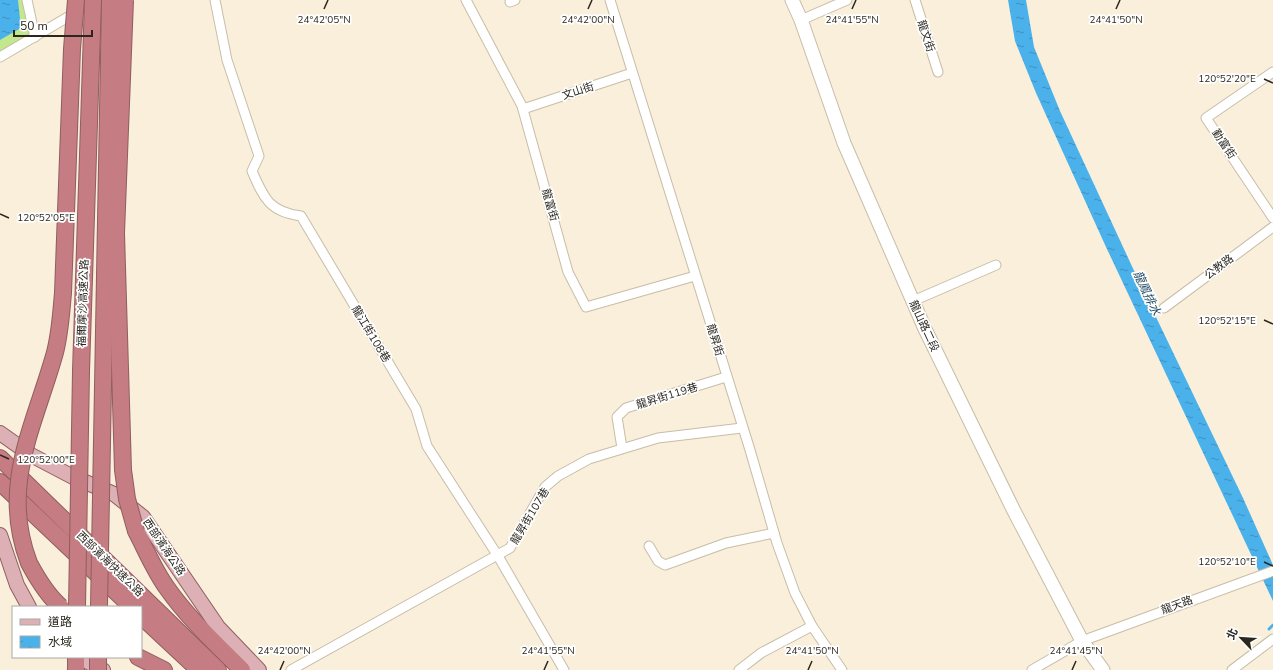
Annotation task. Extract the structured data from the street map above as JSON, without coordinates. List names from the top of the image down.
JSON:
{
  "streets": {
    "highway": ["福爾摩沙高速公路", "西部濱海快速公路"],
    "main road": ["西部濱海公路"],
    "street": [
      "龍文街",
      "文山街",
      "勤富街",
      "龍富街",
      "公教路",
      "龍山路二段",
      "龍江街108巷",
      "龍昇街",
      "龍昇街119巷",
      "龍昇街107巷",
      "龍天路"
    ]
  },
  "crossings": [
    ["文山街", "龍富街"],
    ["文山街", "龍昇街"],
    ["龍富街", "龍昇街"],
    ["龍山路二段", "龍天路"],
    ["龍江街108巷", "龍昇街107巷"],
    ["龍昇街", "龍昇街119巷"],
    ["龍昇街", "龍昇街107巷"],
    ["龍昇街119巷", "龍昇街107巷"]
  ],
  "water": ["龍鳳排水"],
  "legend": ["道路", "水域"],
  "scale_bar": "50 m",
  "north": "top left",
  "coordinates": [
    "24°42'05\"N",
    "24°42'00\"N",
    "24°41'55\"N",
    "24°41'50\"N",
    "120°52'20\"E",
    "120°52'05\"E",
    "120°52'15\"E",
    "120°52'00\"E",
    "120°52'10\"E",
    "24°41'45\"N"
  ]
}
